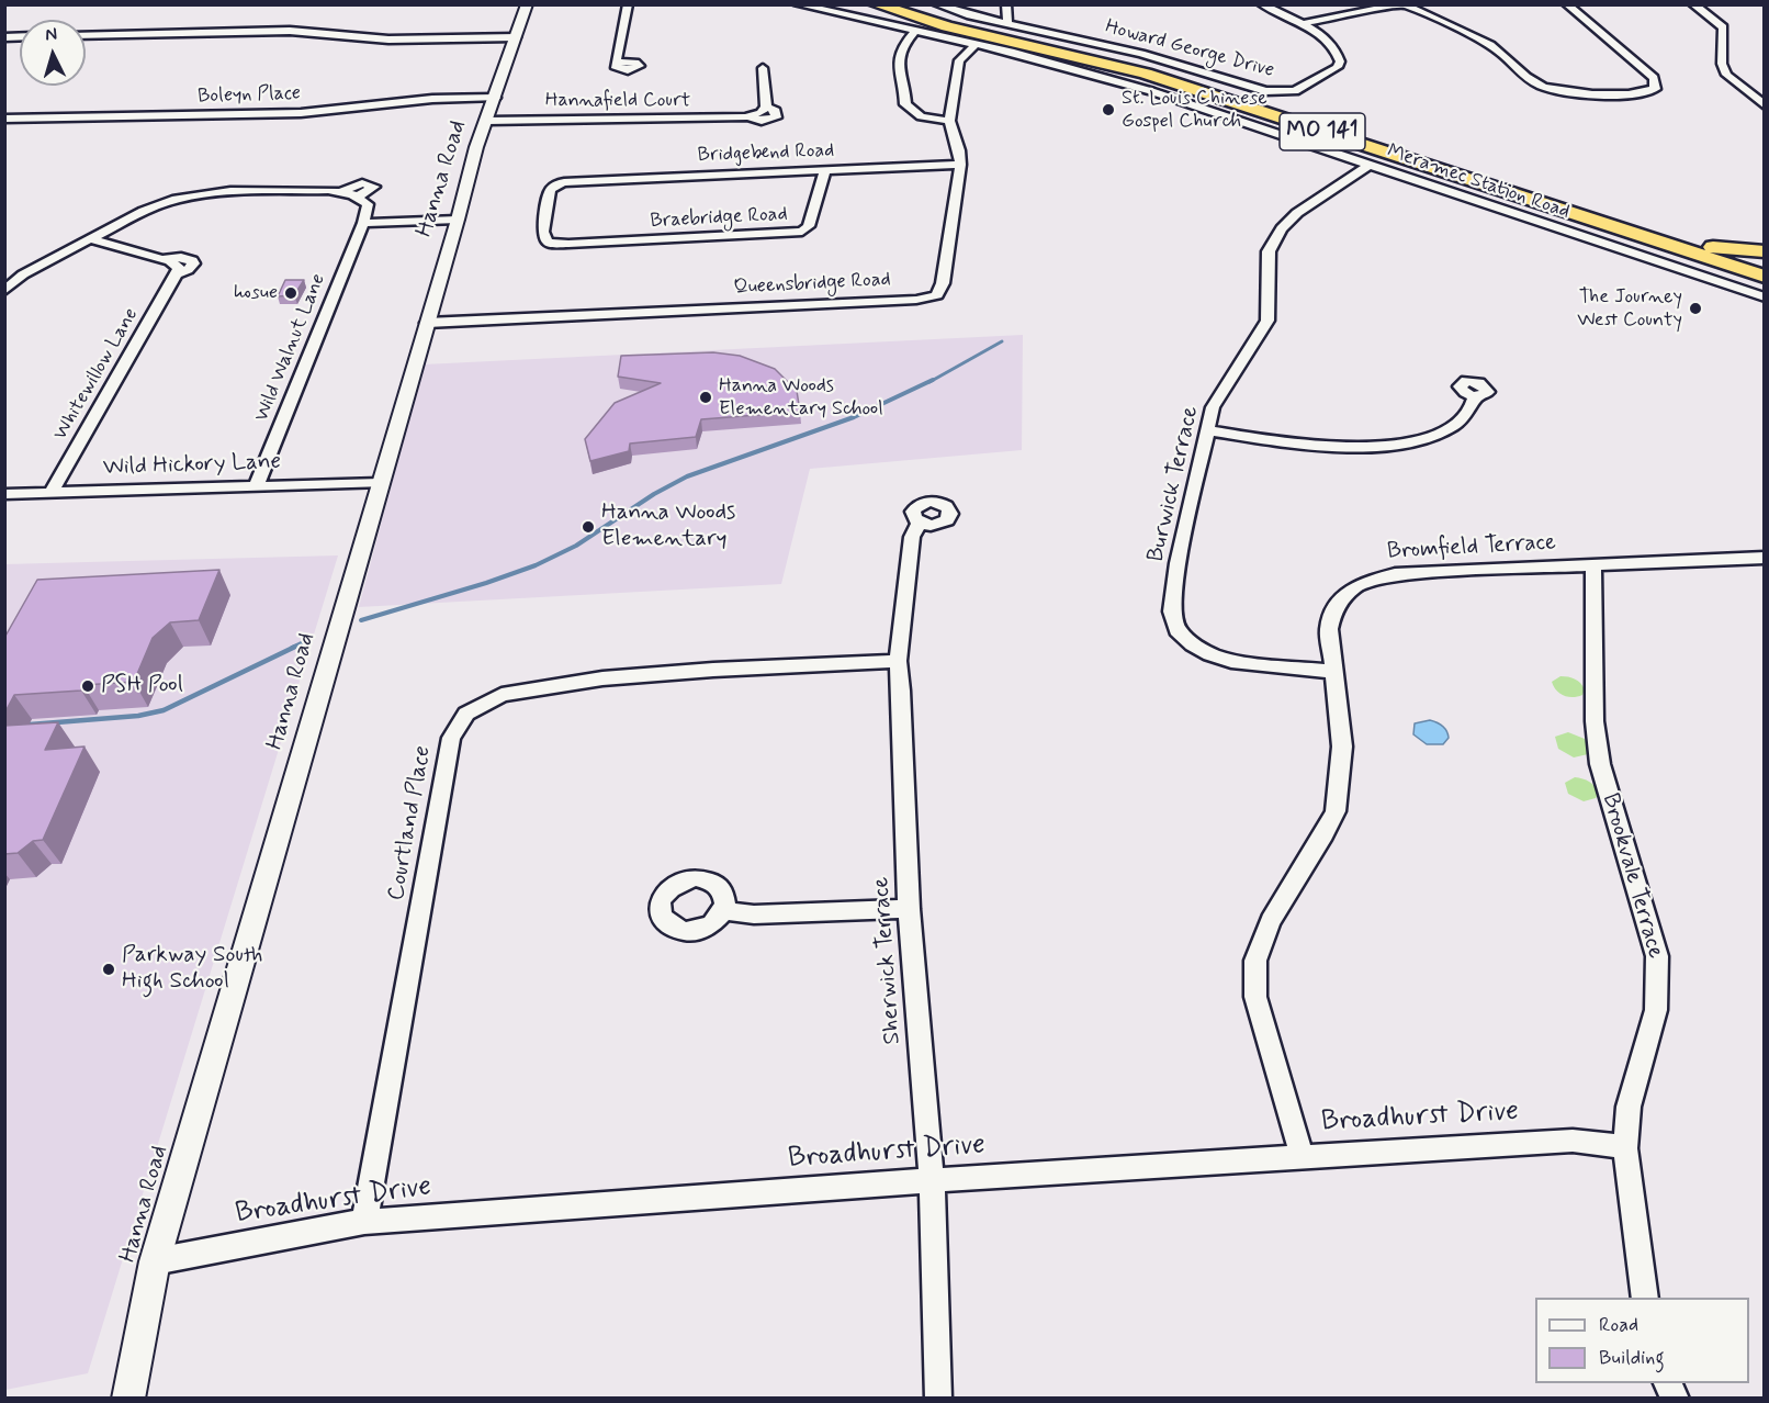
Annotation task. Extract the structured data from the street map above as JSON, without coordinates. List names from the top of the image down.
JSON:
{
  "streets": {
    "highway": ["MO 141"],
    "street": [
      "Howard George Drive",
      "Boleyn Place",
      "Hannafield Court",
      "Bridgebend Road",
      "Hanna Road",
      "Meramec Station Road",
      "Braebridge Road",
      "Queensbridge Road",
      "Wild Walnut Lane",
      "Whitewillow Lane",
      "Wild Hickory Lane",
      "Burwick Terrace",
      "Bromfield Terrace",
      "Courtland Place",
      "Brookvale Terrace",
      "Sherwick Terrace",
      "Broadhurst Drive"
    ]
  },
  "crossings": [
    ["Boleyn Place", "Hanna Road"],
    ["Hannafield Court", "Hanna Road"],
    ["Bridgebend Road", "Braebridge Road"],
    ["Bridgebend Road", "Queensbridge Road"],
    ["Hanna Road", "Queensbridge Road"],
    ["Hanna Road", "Wild Hickory Lane"],
    ["Hanna Road", "Broadhurst Drive"],
    ["Meramec Station Road", "Queensbridge Road"],
    ["Meramec Station Road", "Burwick Terrace"],
    ["Wild Walnut Lane", "Wild Hickory Lane"],
    ["Whitewillow Lane", "Wild Hickory Lane"],
    ["Burwick Terrace", "Bromfield Terrace"],
    ["Bromfield Terrace", "Brookvale Terrace"],
    ["Bromfield Terrace", "Broadhurst Drive"],
    ["Courtland Place", "Sherwick Terrace"],
    ["Courtland Place", "Broadhurst Drive"],
    ["Brookvale Terrace", "Broadhurst Drive"],
    ["Sherwick Terrace", "Broadhurst Drive"]
  ],
  "places": [
    "St. Louis Chinese Gospel Church",
    "hosue",
    "The Journey West County",
    "Hanna Woods Elementary School",
    "Hanna Woods Elementary",
    "PSH Pool",
    "Parkway South High School"
  ],
  "legend": ["Road", "Building"],
  "north": "top"
}
